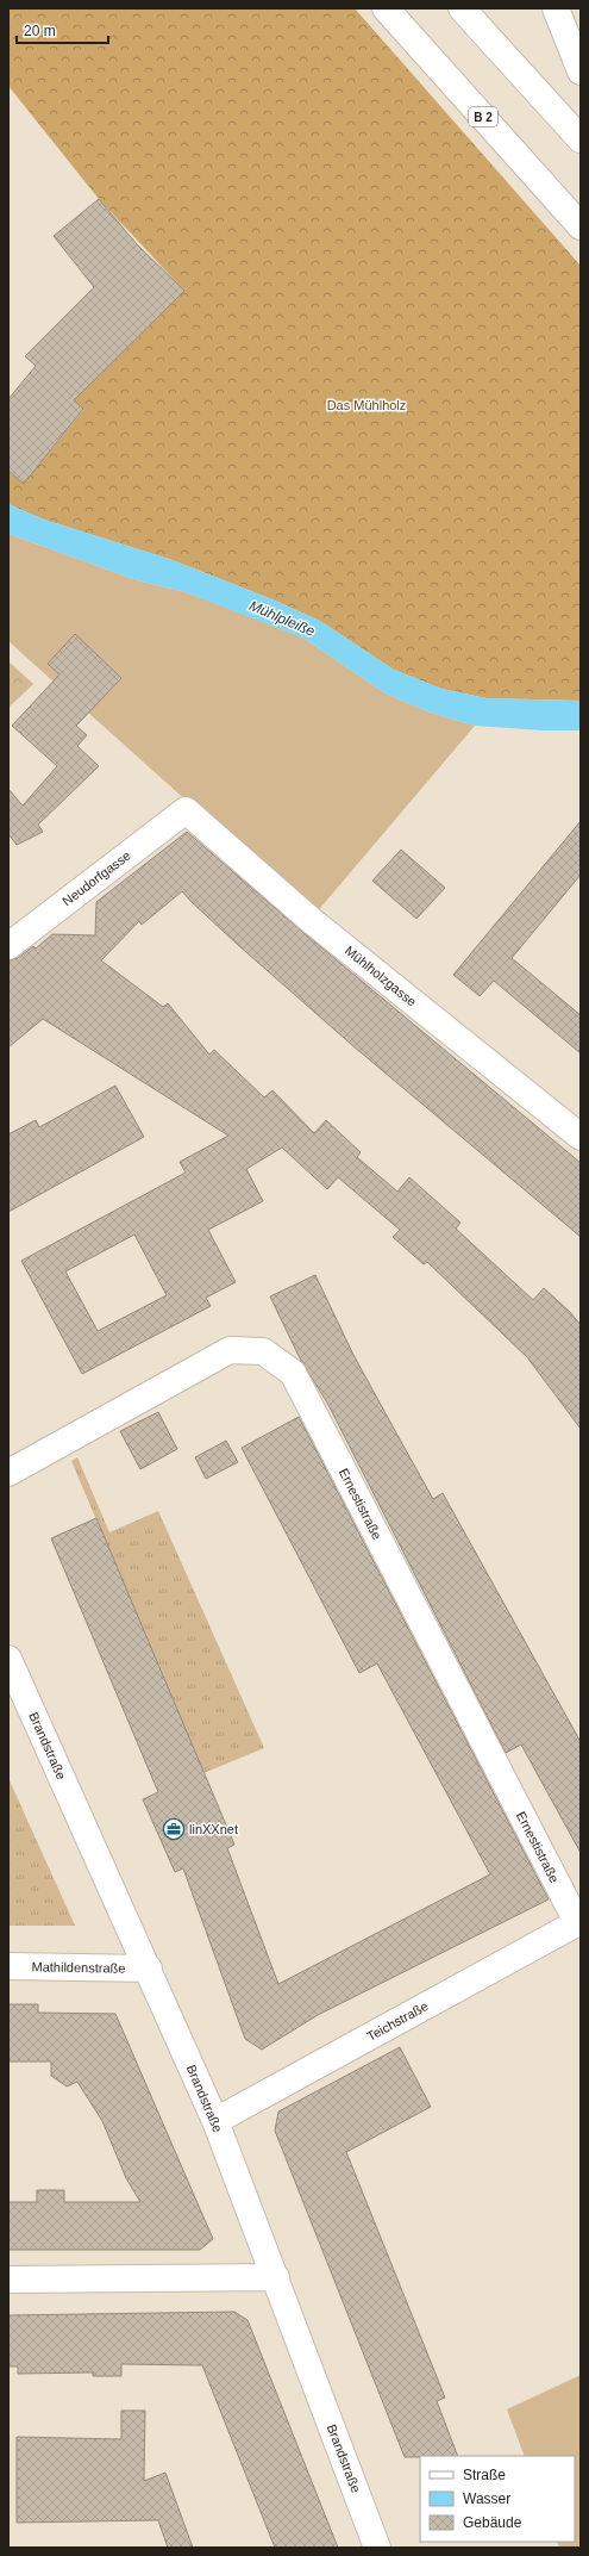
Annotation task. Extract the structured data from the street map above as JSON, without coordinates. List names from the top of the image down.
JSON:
{
  "streets": {
    "main road": [
      "B 2",
      "Neudorfgasse",
      "Mühlholzgasse",
      "Ernestistraße",
      "Brandstraße",
      "Mathildenstraße",
      "Teichstraße"
    ]
  },
  "crossings": [
    ["Neudorfgasse", "Mühlholzgasse"],
    ["Ernestistraße", "Teichstraße"],
    ["Brandstraße", "Mathildenstraße"],
    ["Brandstraße", "Teichstraße"]
  ],
  "water": ["Mühlpleiße"],
  "parks": ["Das Mühlholz"],
  "places": {
    "office": ["linXXnet"]
  },
  "legend": ["Straße", "Wasser", "Gebäude"],
  "scale_bar": "20 m"
}
